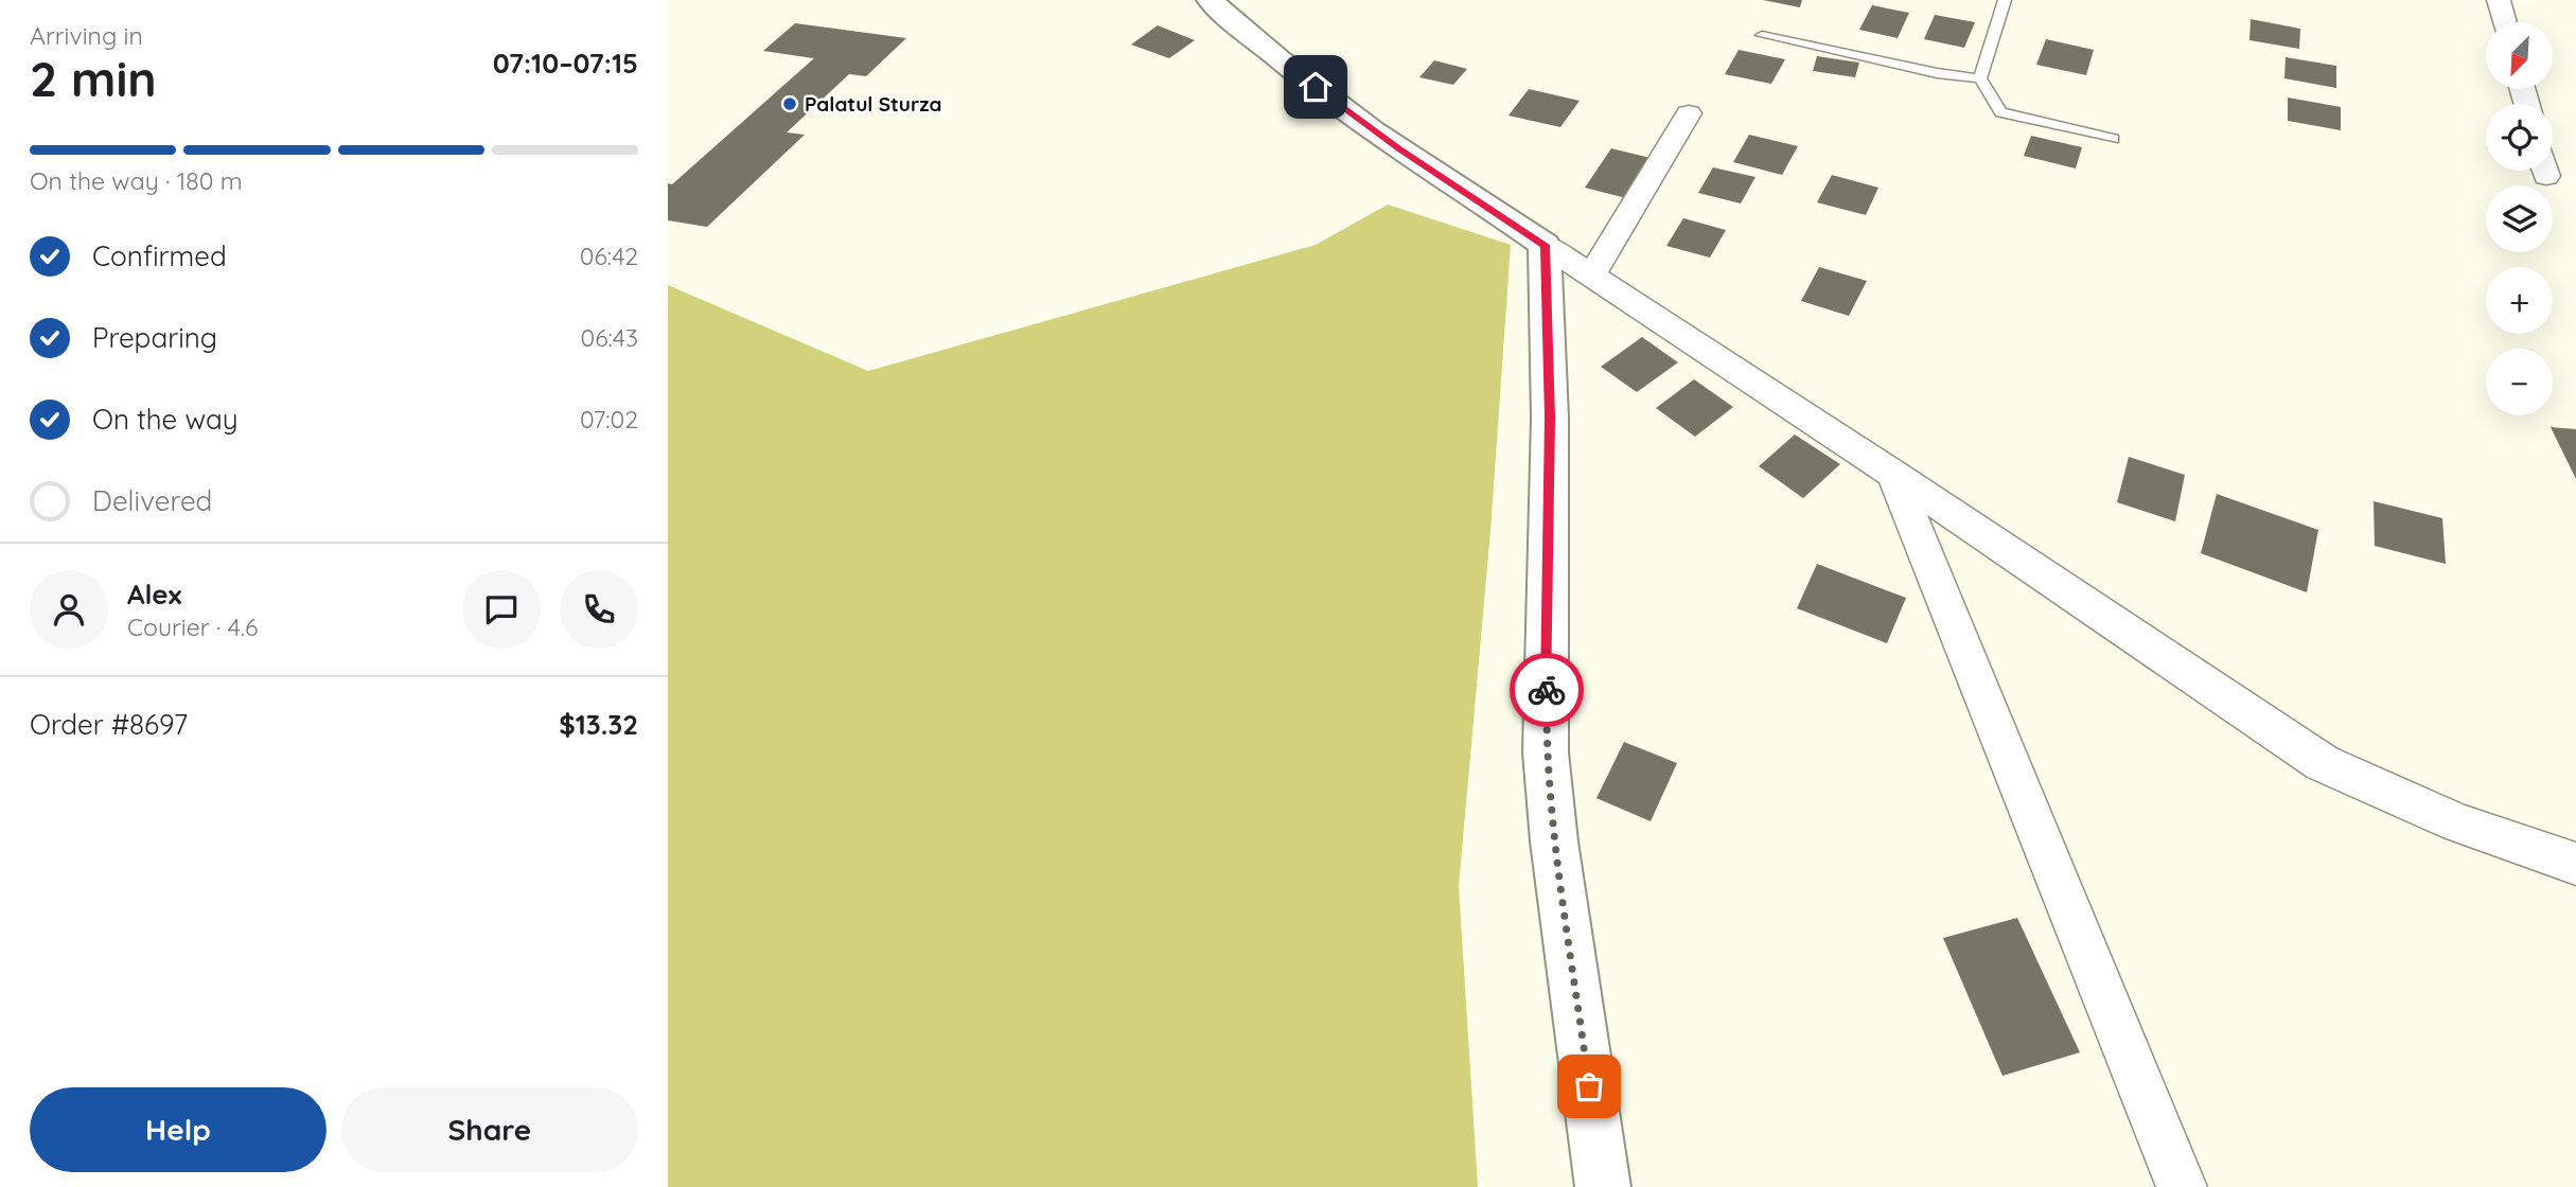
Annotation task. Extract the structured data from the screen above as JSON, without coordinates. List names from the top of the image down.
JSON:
{
  "places": ["Palatul Sturza"],
  "north": "bottom left",
  "page": {
    "heading": ["2 min", "Arriving in", "07:10–07:15"],
    "panel": [
      "Alex",
      "Courier · 4.6",
      "Order #8697",
      "$13.32"
    ],
    "map_buttons": ["+", "−"],
    "bar": "On the way · 180 m",
    "list": [
      ["Confirmed", "06:42"],
      ["Preparing", "06:43"],
      ["On the way", "07:02"],
      "Delivered"
    ],
    "buttons": ["Help", "Share"]
  }
}
